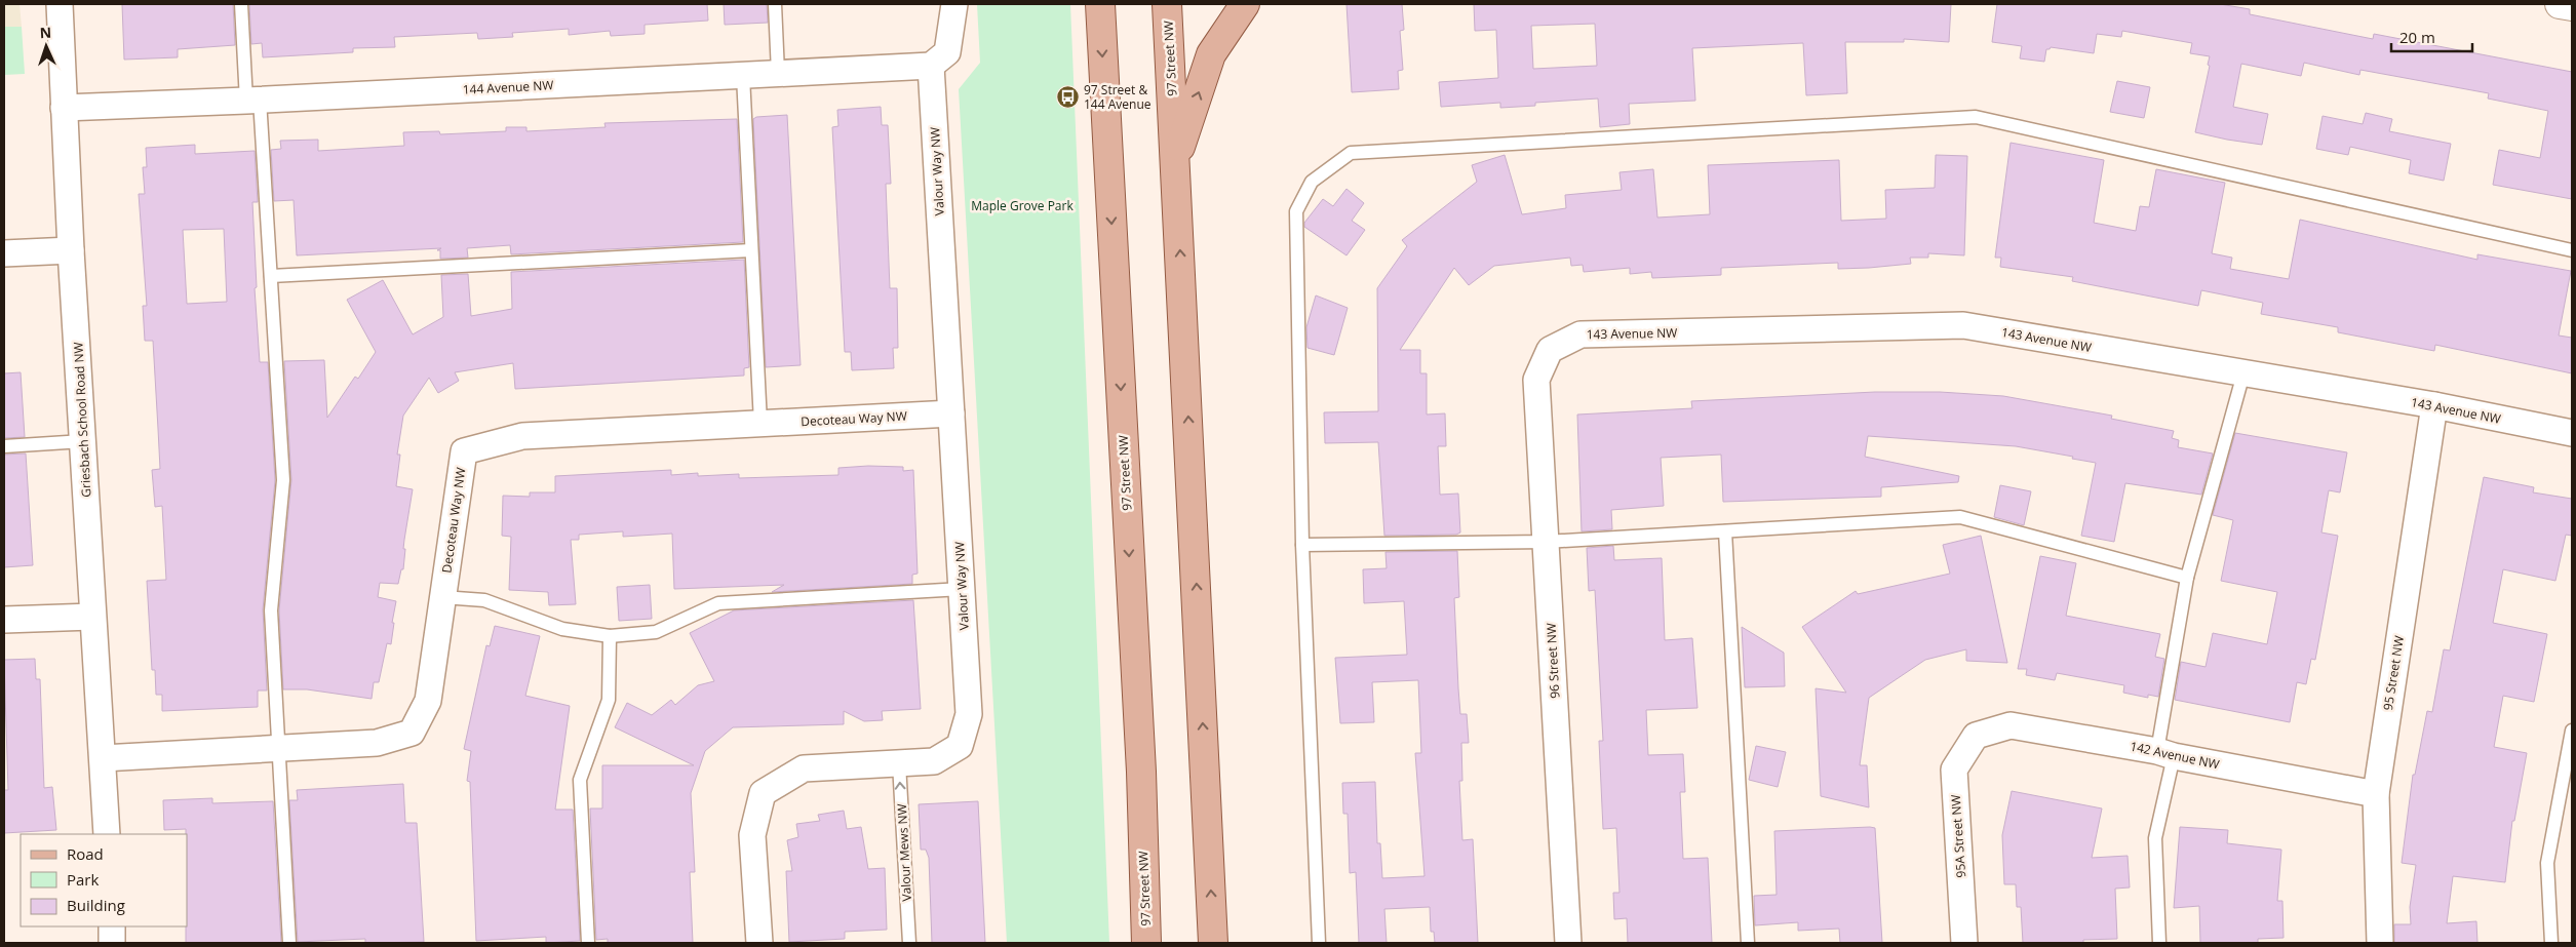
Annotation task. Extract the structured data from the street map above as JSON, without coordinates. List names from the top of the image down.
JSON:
{
  "streets": {
    "main road": ["97 Street NW"],
    "street": [
      "144 Avenue NW",
      "Valour Way NW",
      "143 Avenue NW",
      "Decoteau Way NW",
      "Griesbach School Road NW",
      "96 Street NW",
      "95 Street NW",
      "142 Avenue NW",
      "95A Street NW"
    ],
    "lane": ["Valour Mews NW"]
  },
  "crossings": [
    ["144 Avenue NW", "Valour Way NW"],
    ["144 Avenue NW", "Griesbach School Road NW"],
    ["Valour Way NW", "Decoteau Way NW"],
    ["Valour Way NW", "Valour Mews NW"],
    ["143 Avenue NW", "96 Street NW"],
    ["143 Avenue NW", "95 Street NW"],
    ["Decoteau Way NW", "Griesbach School Road NW"],
    ["95 Street NW", "142 Avenue NW"],
    ["142 Avenue NW", "95A Street NW"]
  ],
  "one_way": ["Valour Mews NW"],
  "parks": ["Maple Grove Park"],
  "places": {
    "bus stop": ["97 Street & 144 Avenue"]
  },
  "legend": ["Road", "Park", "Building"],
  "scale_bar": "20 m",
  "north": "top"
}
